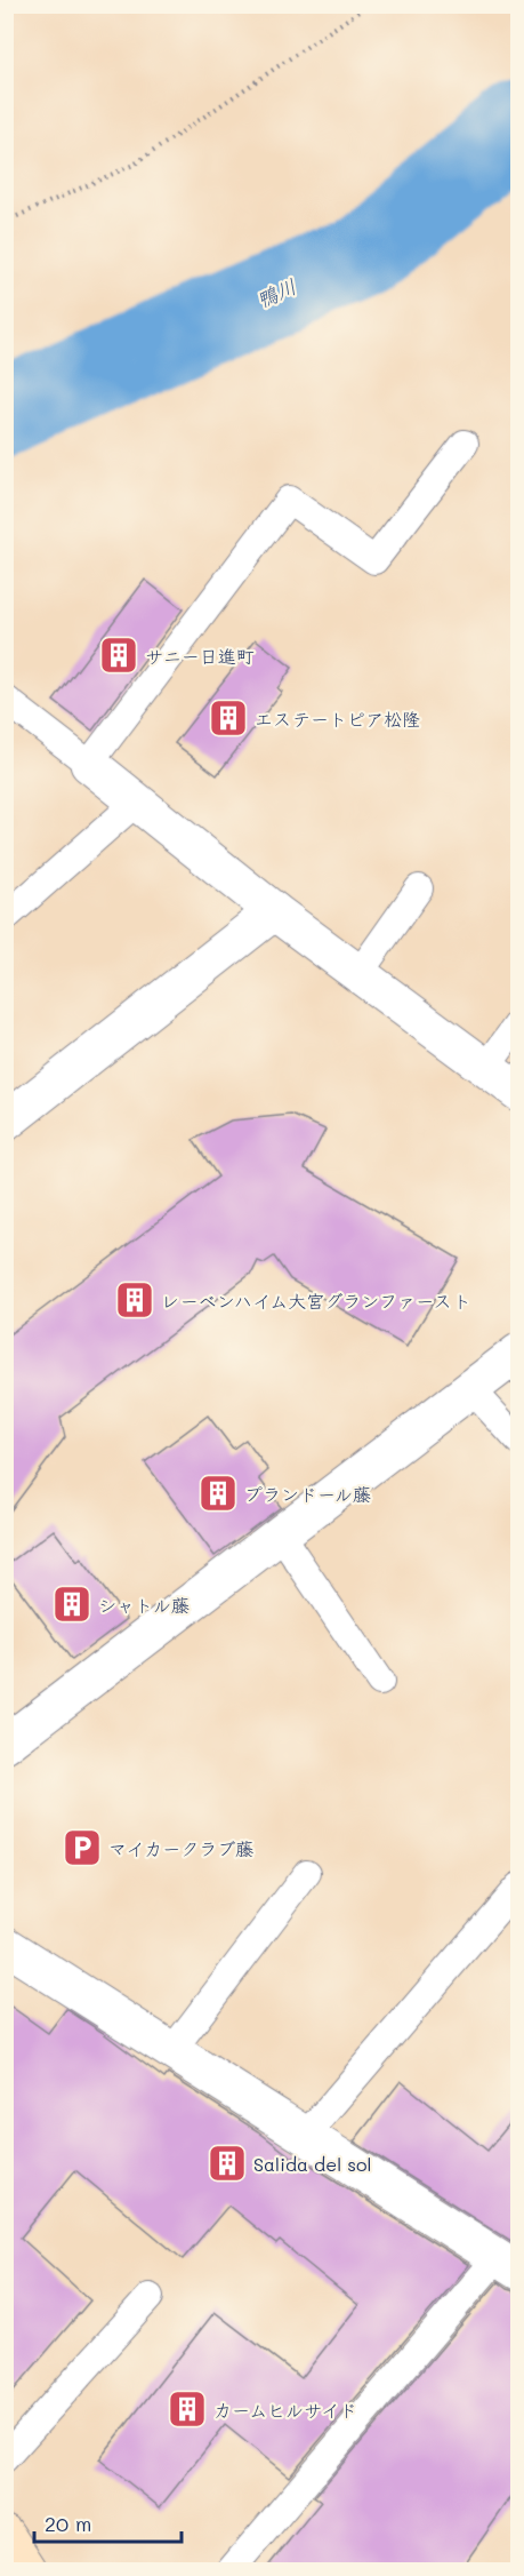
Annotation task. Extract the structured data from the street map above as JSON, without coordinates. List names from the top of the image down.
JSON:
{
  "water": ["鴨川"],
  "places": {
    "building": [
      "サニー日進町",
      "エステートピア松隆",
      "レーベンハイム大宮グランファースト",
      "プランドール藤",
      "シャトル藤",
      "Salida del sol",
      "カームヒルサイド"
    ],
    "parking": ["マイカークラブ藤"]
  },
  "scale_bar": "20 m"
}
